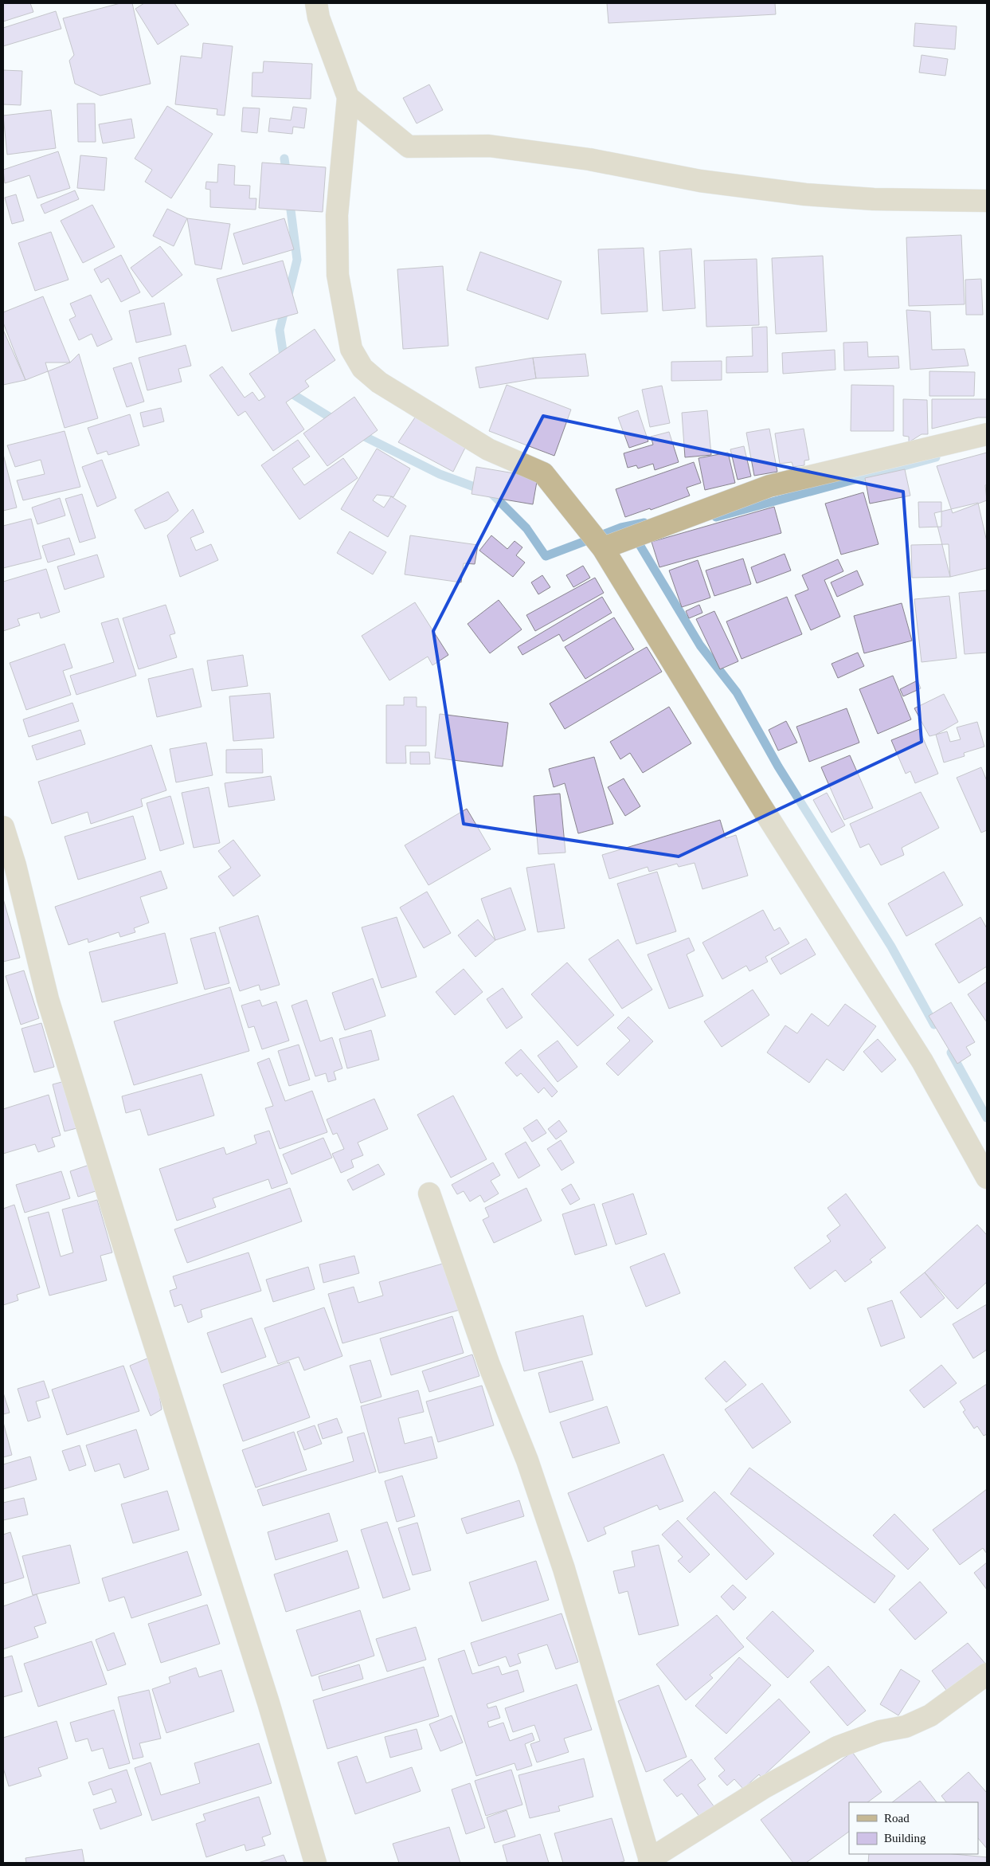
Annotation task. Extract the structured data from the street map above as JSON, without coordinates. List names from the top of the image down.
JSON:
{
  "legend": ["Road", "Building"]
}
